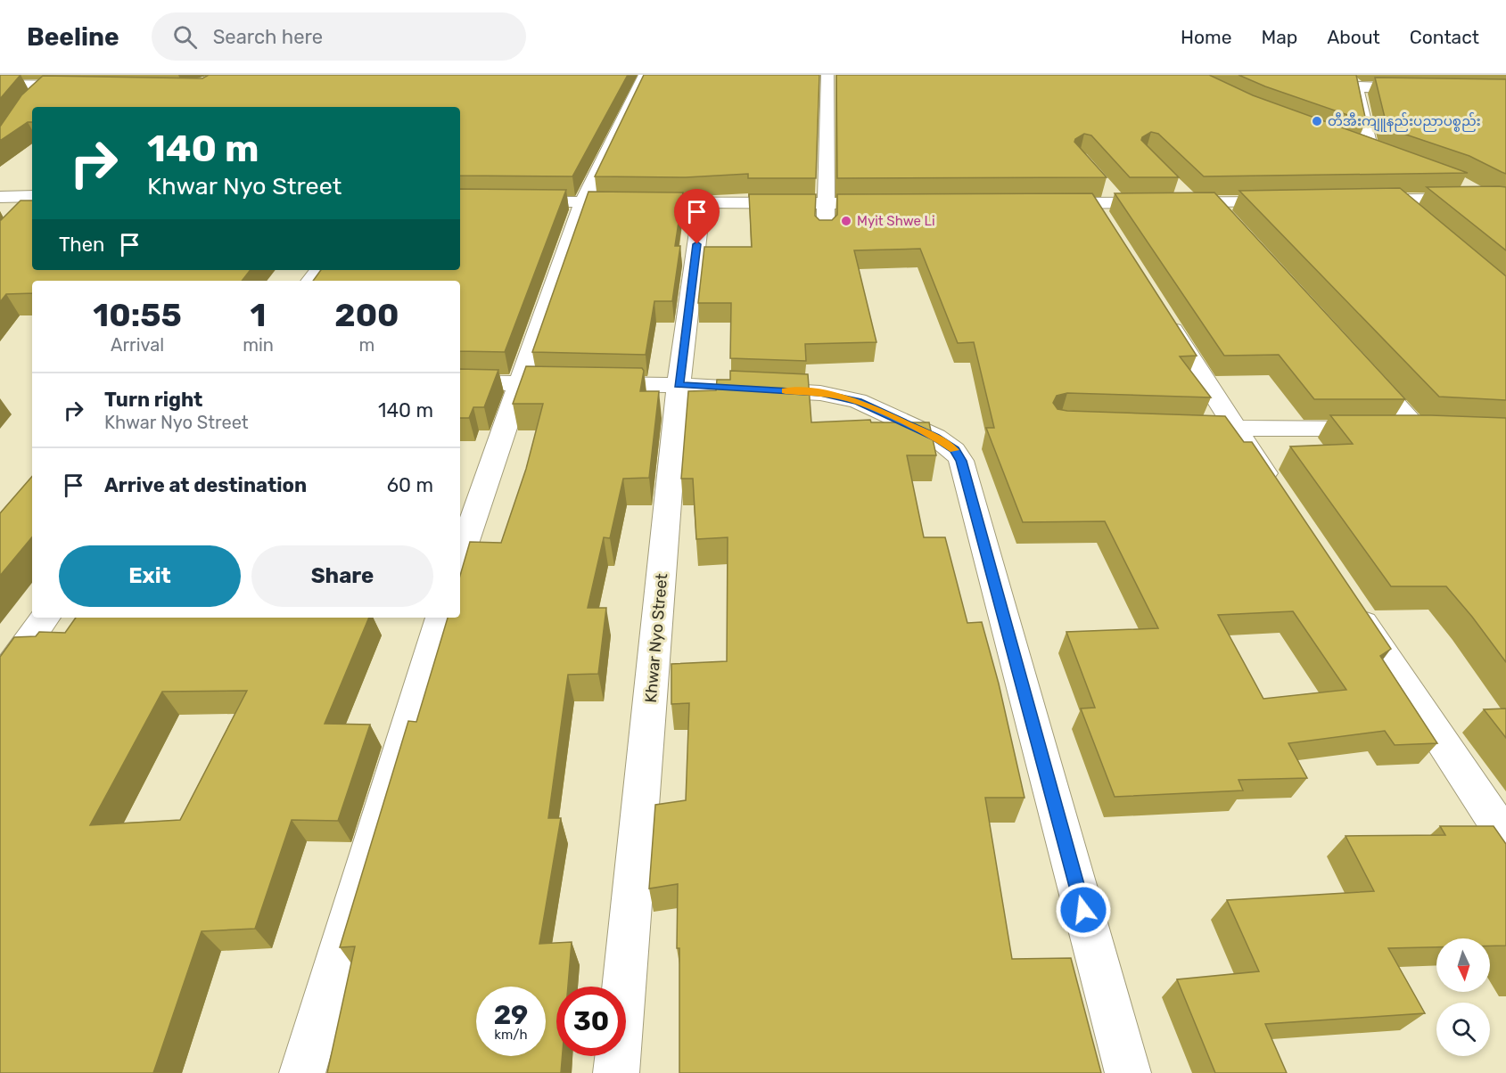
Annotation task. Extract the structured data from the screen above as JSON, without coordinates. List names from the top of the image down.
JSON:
{
  "streets": {
    "street": ["Khwar Nyo Street"]
  },
  "places": ["တီအီးကျူနည်းပညာပစ္စည်း", "Myit Shwe Li"],
  "north": "bottom",
  "page": {
    "header": "Beeline",
    "search": "Search here",
    "nav": [
      "Home",
      "Map",
      "About",
      "Contact"
    ],
    "turn": ["140 m", "Khwar Nyo Street"],
    "then": "Then",
    "eta": [
      "10:55",
      "Arrival",
      "1",
      "min",
      "200",
      "m"
    ],
    "list": [
      {
        "name": "Turn right",
        "note": "Khwar Nyo Street",
        "value": "140 m"
      },
      {
        "name": "Arrive at destination",
        "value": "60 m"
      }
    ],
    "buttons": ["Exit", "Share"],
    "speed": "29 km/h",
    "limit": "30"
  }
}
